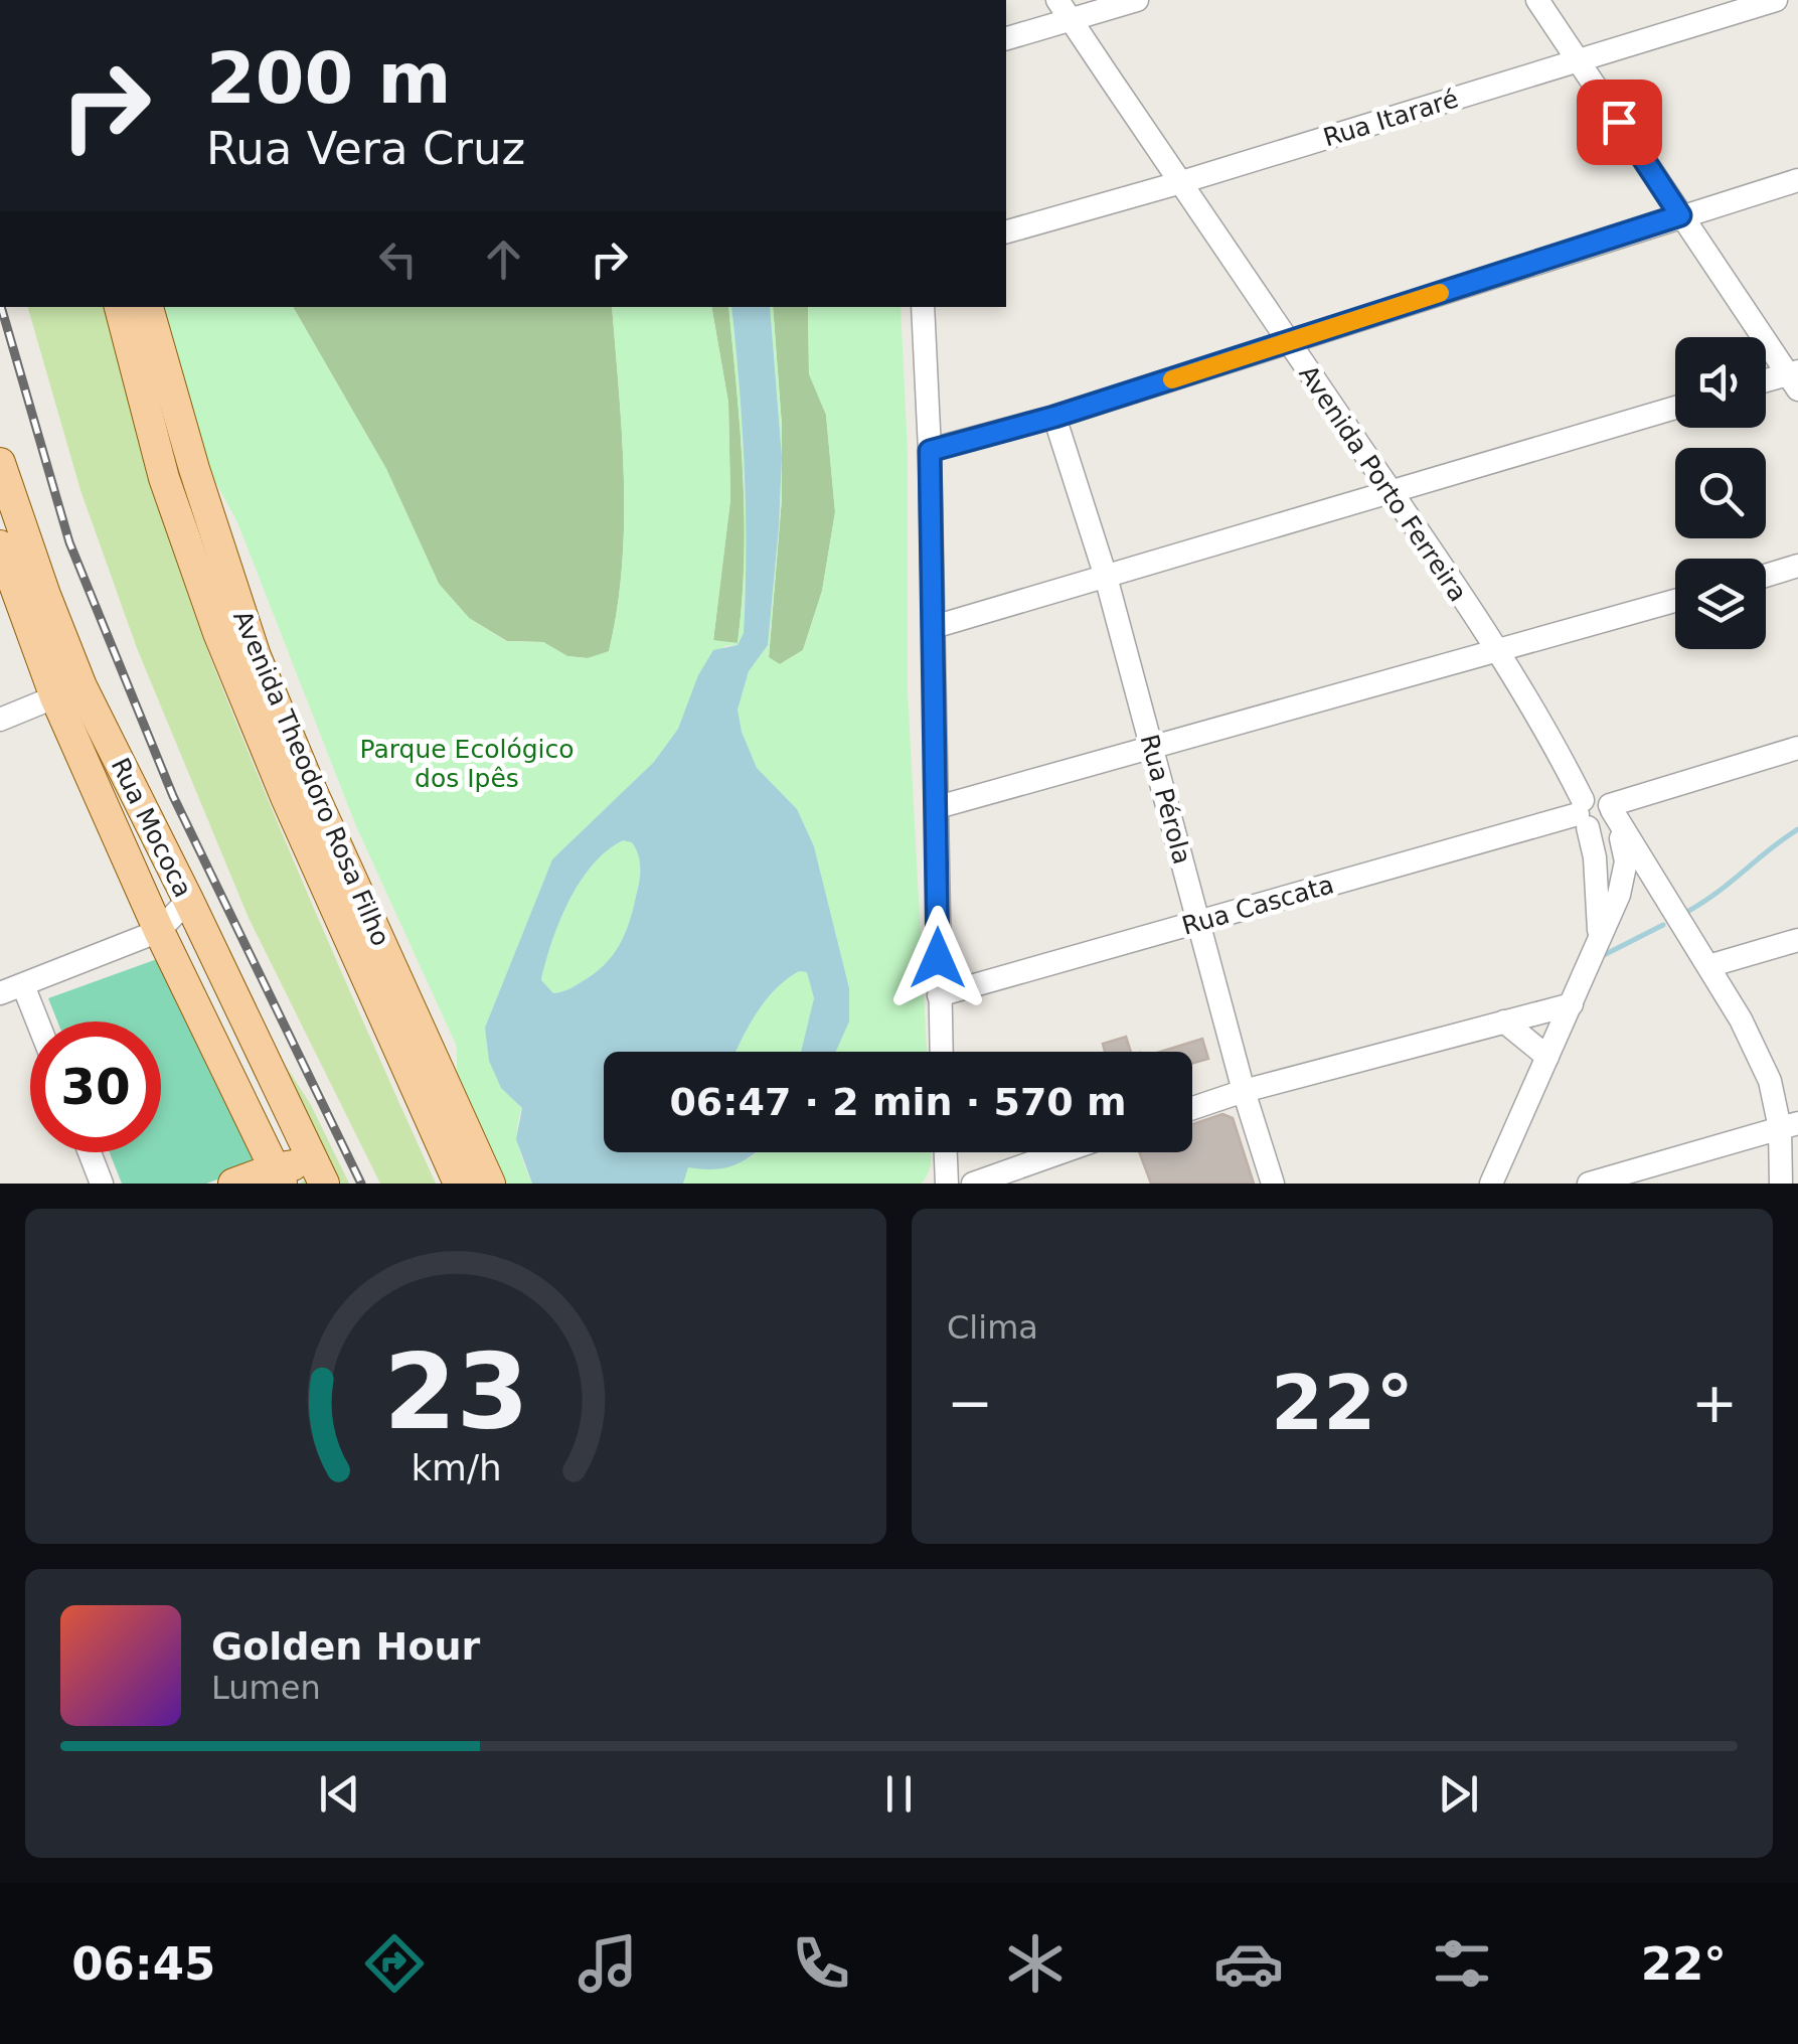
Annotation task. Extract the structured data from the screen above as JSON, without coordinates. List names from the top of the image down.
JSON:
{
  "streets": {
    "main road": ["Avenida Theodoro Rosa Filho", "Rua Mococa"],
    "street": [
      "Rua Itararé",
      "Avenida Porto Ferreira",
      "Rua Pérola",
      "Rua Cascata"
    ]
  },
  "crossings": [
    ["Rua Itararé", "Avenida Porto Ferreira"],
    ["Avenida Porto Ferreira", "Rua Cascata"],
    ["Rua Pérola", "Rua Cascata"]
  ],
  "parks": ["Parque Ecológico dos Ipês"],
  "page": {
    "turn": ["200 m", "Rua Vera Cruz"],
    "limit": "30",
    "trip": "06:47 · 2 min · 570 m",
    "tile": "Clima",
    "heat": ["−", "22°", "+"],
    "song": ["Golden Hour", "Lumen"],
    "tabs": ["06:45", "22°"],
    "gauge": ["23", "km/h"]
  }
}
